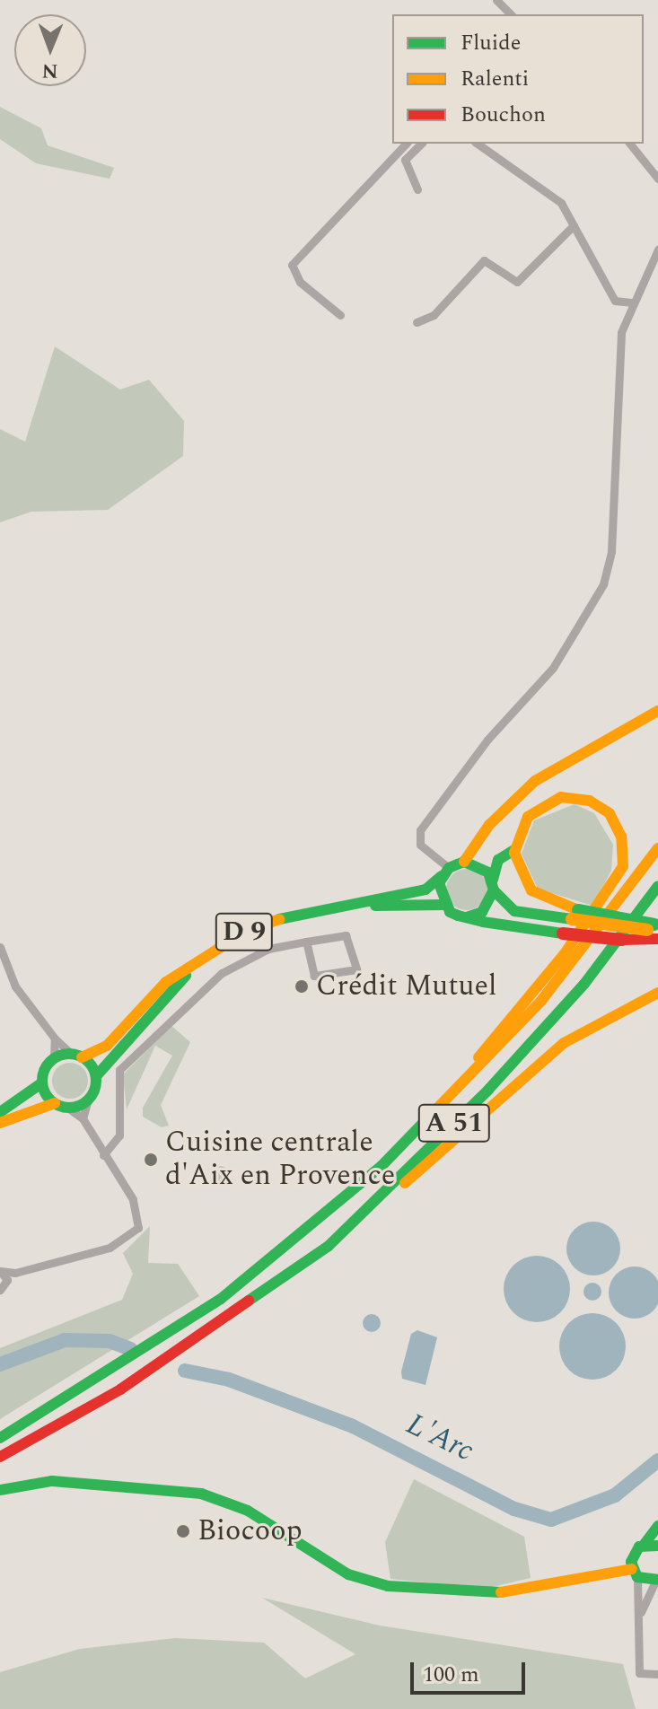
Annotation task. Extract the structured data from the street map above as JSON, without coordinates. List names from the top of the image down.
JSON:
{
  "streets": {
    "main road": ["D 9", "A 51"]
  },
  "water": ["L'Arc"],
  "places": ["Crédit Mutuel", "Cuisine centrale d'Aix en Provence", "Biocoop"],
  "legend": ["Fluide", "Ralenti", "Bouchon"],
  "scale_bar": "100 m",
  "north": "bottom"
}
